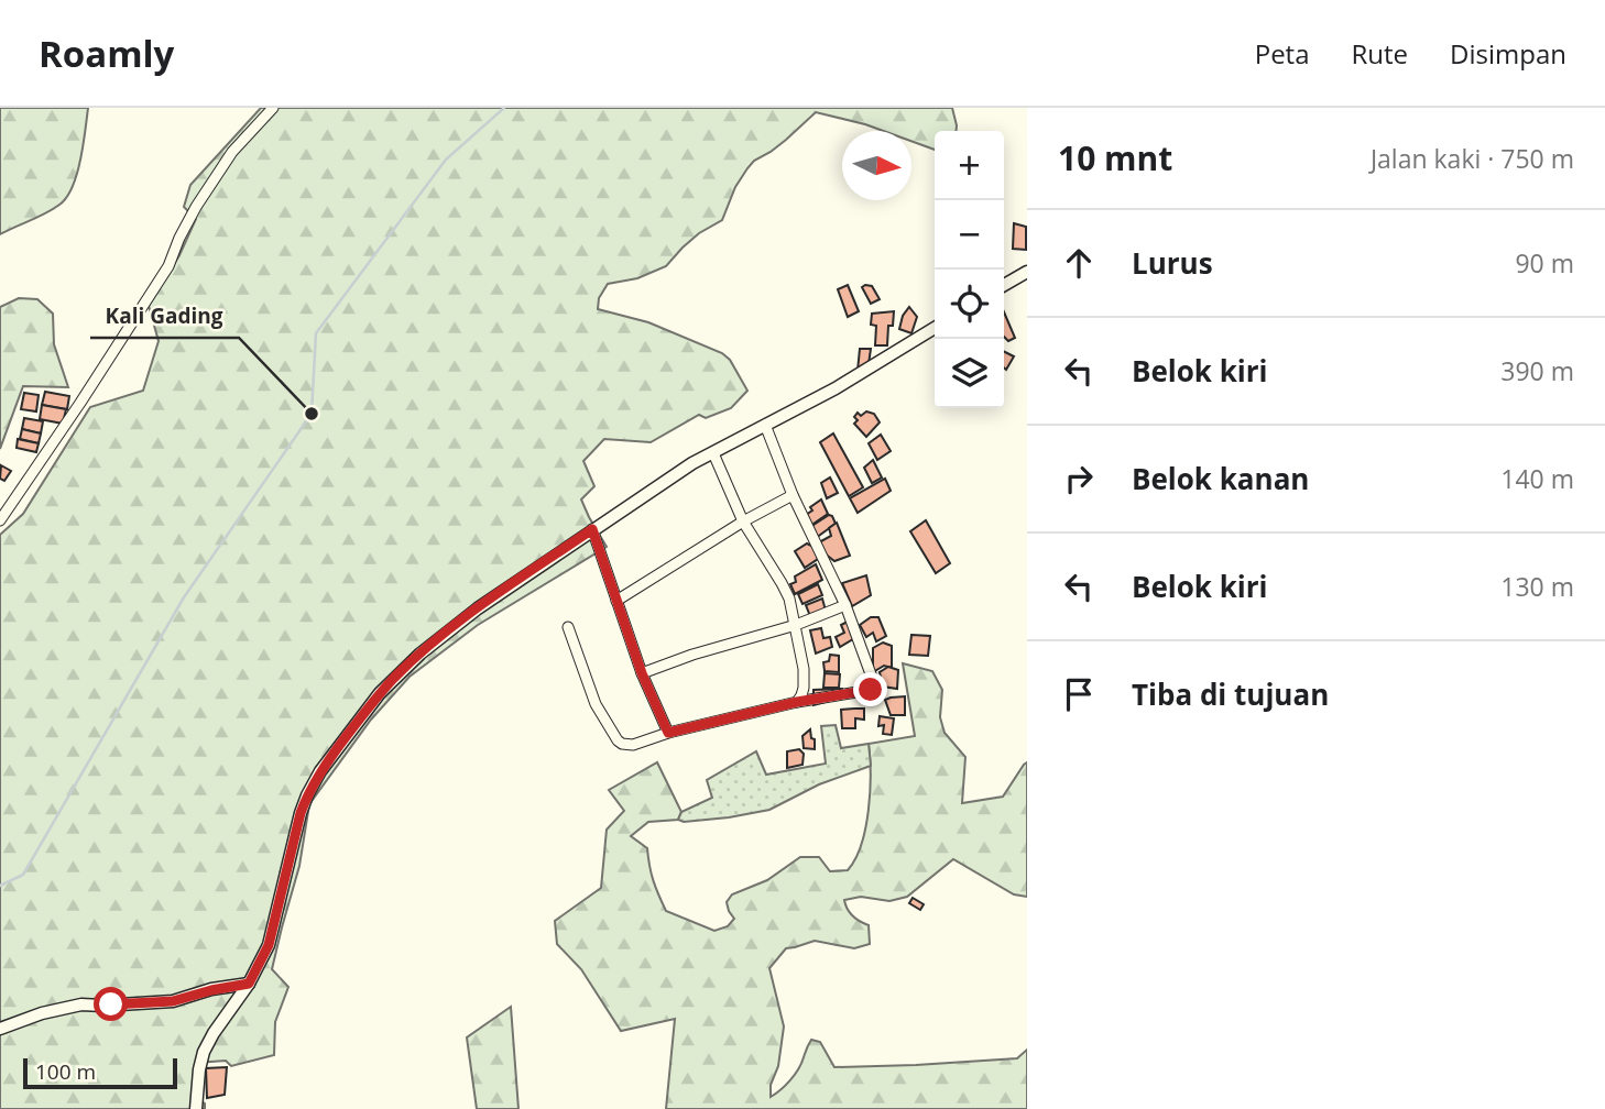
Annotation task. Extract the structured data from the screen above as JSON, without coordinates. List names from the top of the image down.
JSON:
{
  "places": ["Kali Gading"],
  "scale_bar": "100 m",
  "north": "right",
  "page": {
    "header": "Roamly",
    "nav": ["Peta", "Rute", "Disimpan"],
    "heading": ["10 mnt", "Jalan kaki · 750 m"],
    "map_buttons": ["+", "−"],
    "list": [
      ["Lurus", "90 m"],
      ["Belok kiri", "390 m"],
      ["Belok kanan", "140 m"],
      ["Belok kiri", "130 m"],
      "Tiba di tujuan"
    ],
    "scale": "100 m"
  }
}
